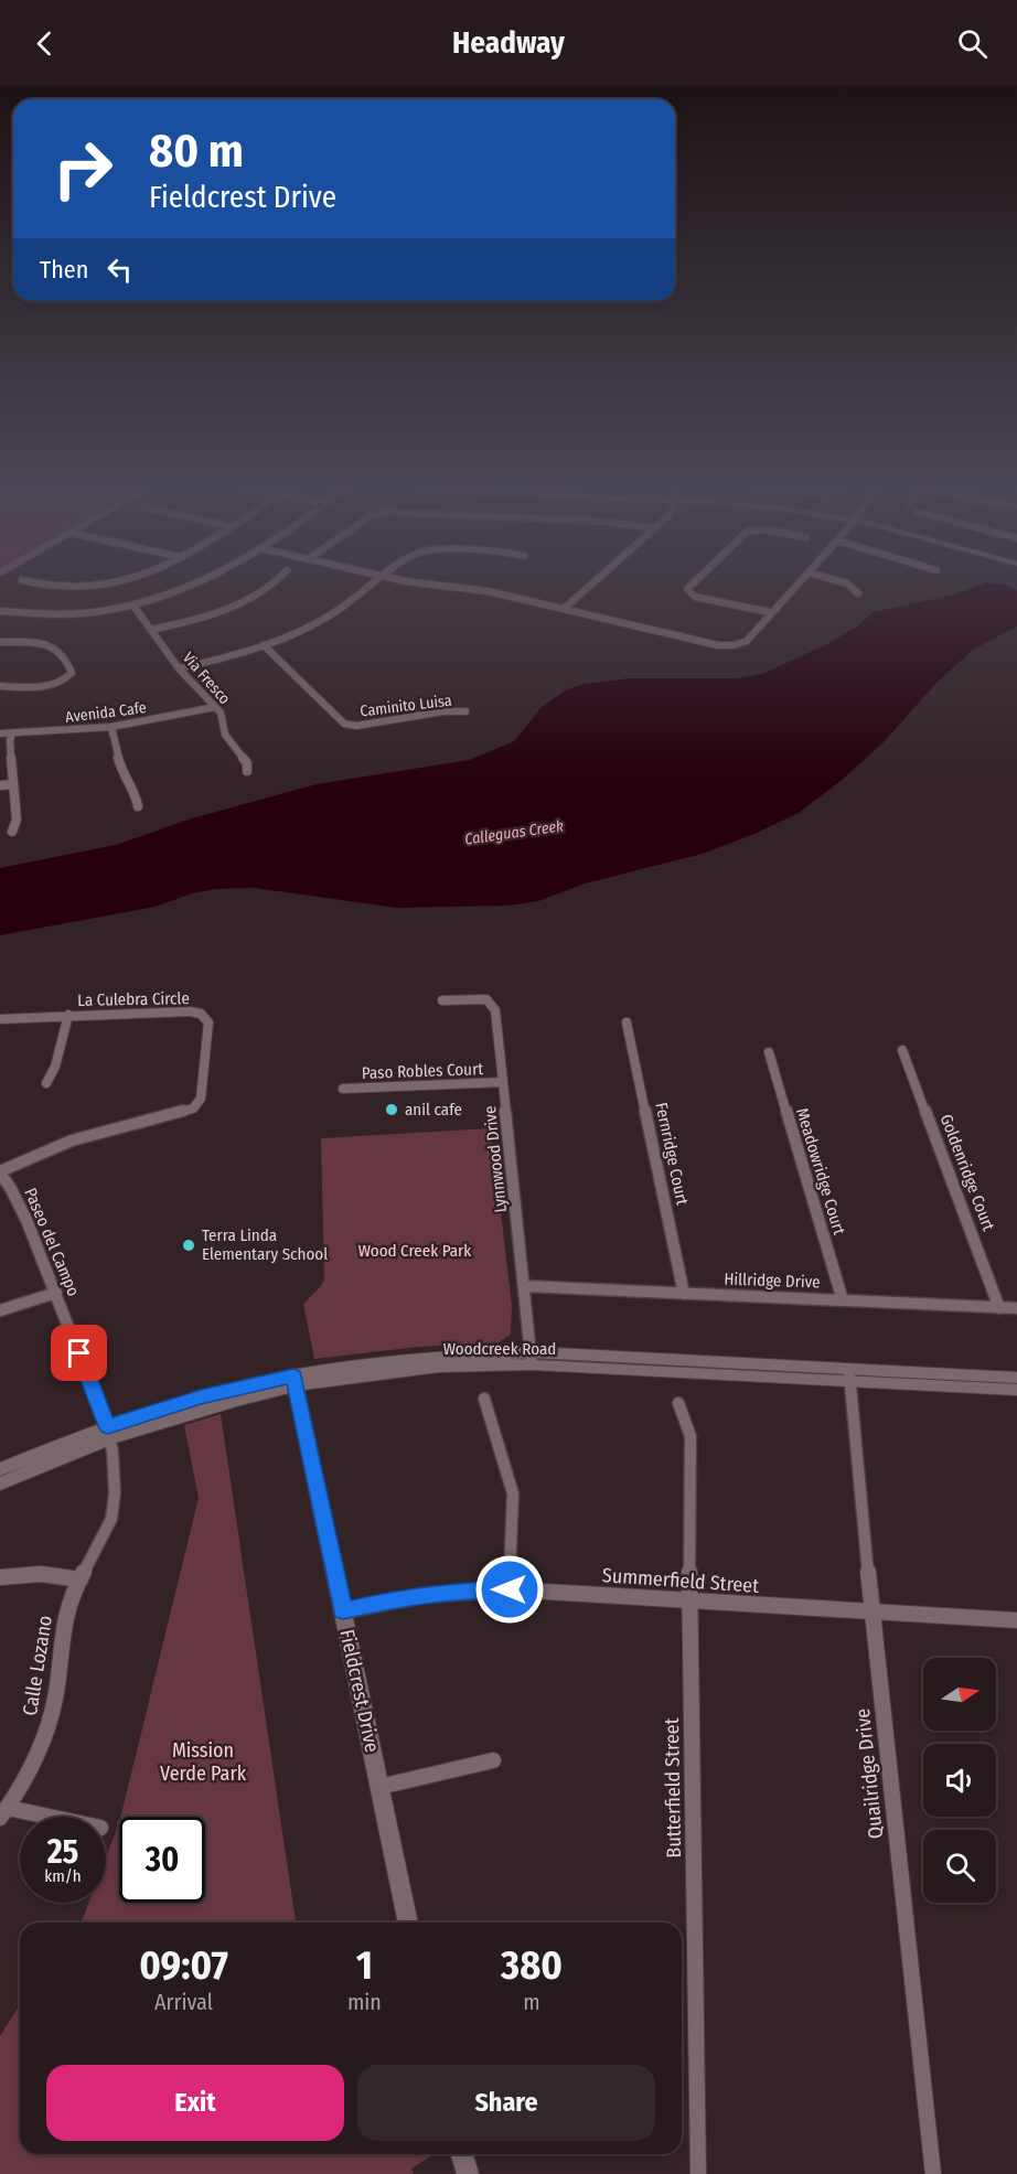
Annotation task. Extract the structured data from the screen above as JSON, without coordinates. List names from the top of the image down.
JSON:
{
  "streets": {
    "main road": ["Woodcreek Road", "Fieldcrest Drive"],
    "street": [
      "Via Fresco",
      "Caminito Luisa",
      "Avenida Cafe",
      "La Culebra Circle",
      "Paso Robles Court",
      "Fernridge Court",
      "Lynnwood Drive",
      "Meadowridge Court",
      "Goldenridge Court",
      "Paseo del Campo",
      "Hillridge Drive",
      "Summerfield Street",
      "Calle Lozano",
      "Quailridge Drive",
      "Butterfield Street"
    ]
  },
  "crossings": [
    ["Via Fresco", "Avenida Cafe"],
    ["La Culebra Circle", "Paseo del Campo"],
    ["Paso Robles Court", "Lynnwood Drive"],
    ["Fernridge Court", "Hillridge Drive"],
    ["Lynnwood Drive", "Hillridge Drive"],
    ["Lynnwood Drive", "Woodcreek Road"],
    ["Meadowridge Court", "Hillridge Drive"],
    ["Goldenridge Court", "Hillridge Drive"],
    ["Paseo del Campo", "Woodcreek Road"],
    ["Paseo del Campo", "Calle Lozano"],
    ["Woodcreek Road", "Calle Lozano"],
    ["Woodcreek Road", "Fieldcrest Drive"],
    ["Woodcreek Road", "Quailridge Drive"],
    ["Summerfield Street", "Fieldcrest Drive"],
    ["Summerfield Street", "Quailridge Drive"],
    ["Summerfield Street", "Butterfield Street"]
  ],
  "water": ["Calleguas Creek"],
  "parks": ["Wood Creek Park", "Mission Verde Park"],
  "places": ["anil cafe", "Terra Linda Elementary School"],
  "north": "right",
  "page": {
    "header": "Headway",
    "turn": ["80 m", "Fieldcrest Drive"],
    "then": "Then",
    "speed": "25 km/h",
    "limit": "30",
    "eta": [
      "09:07",
      "Arrival",
      "1",
      "min",
      "380",
      "m"
    ],
    "buttons": ["Exit", "Share"]
  }
}
